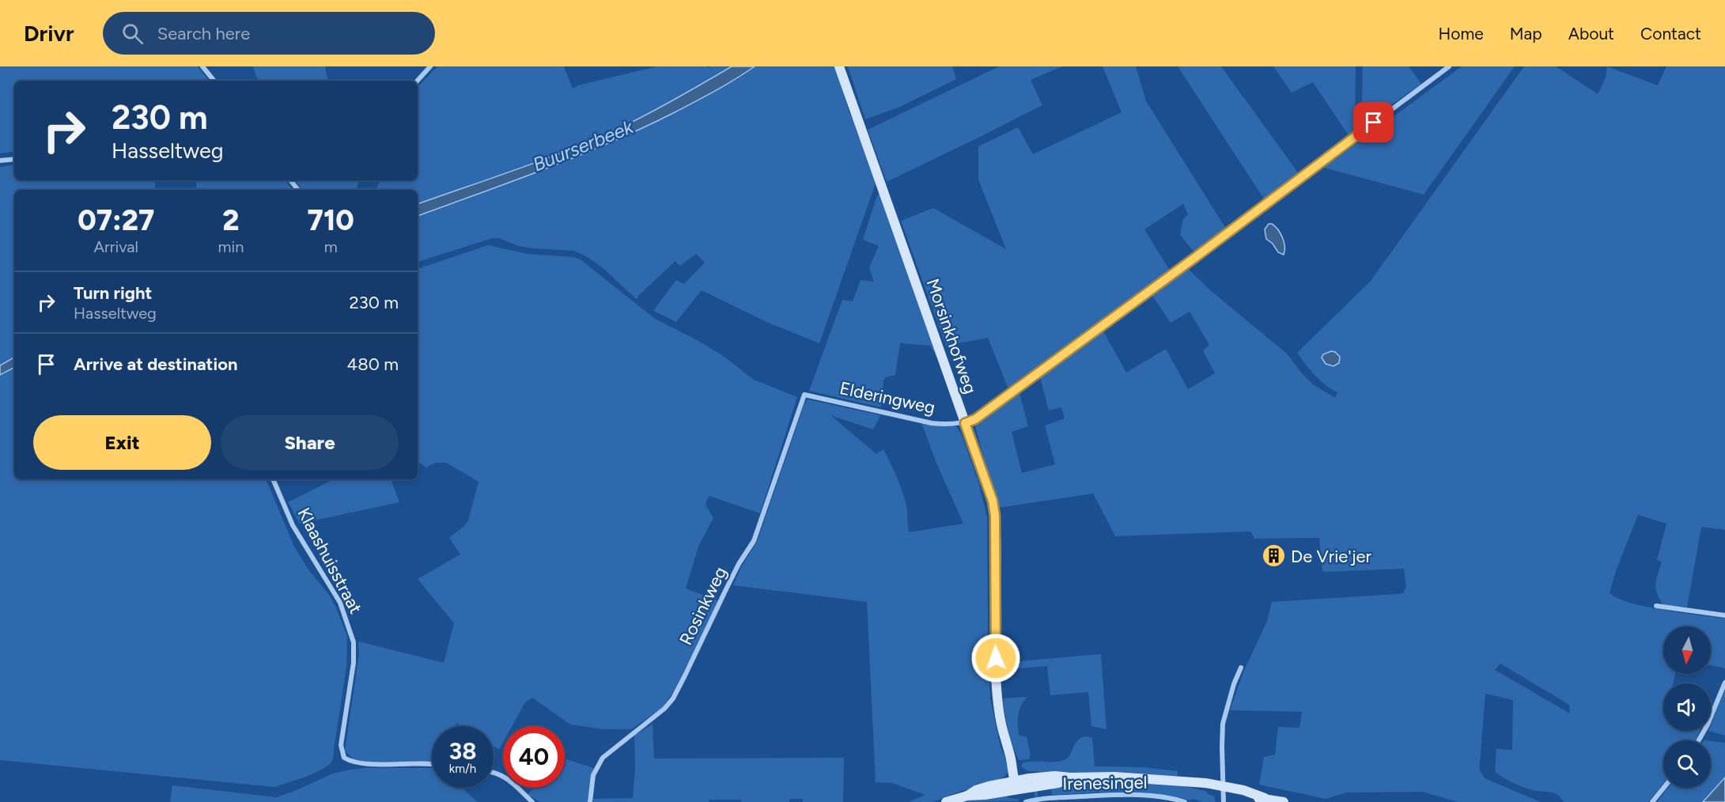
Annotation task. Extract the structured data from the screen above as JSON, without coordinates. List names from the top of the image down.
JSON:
{
  "streets": {
    "street": [
      "Morsinkhofweg",
      "Elderingweg",
      "Klaashuisstraat",
      "Rosinkweg",
      "Irenesingel"
    ]
  },
  "crossings": [
    ["Morsinkhofweg", "Elderingweg"],
    ["Elderingweg", "Rosinkweg"]
  ],
  "water": ["Buurserbeek"],
  "places": {
    "building": ["De Vrie'jer"]
  },
  "north": "bottom",
  "page": {
    "header": "Drivr",
    "search": "Search here",
    "nav": [
      "Home",
      "Map",
      "About",
      "Contact"
    ],
    "turn": ["230 m", "Hasseltweg"],
    "eta": [
      "07:27",
      "Arrival",
      "2",
      "min",
      "710",
      "m"
    ],
    "list": [
      {
        "name": "Turn right",
        "note": "Hasseltweg",
        "value": "230 m"
      },
      {
        "name": "Arrive at destination",
        "value": "480 m"
      }
    ],
    "buttons": ["Exit", "Share"],
    "speed": "38 km/h",
    "limit": "40"
  }
}
